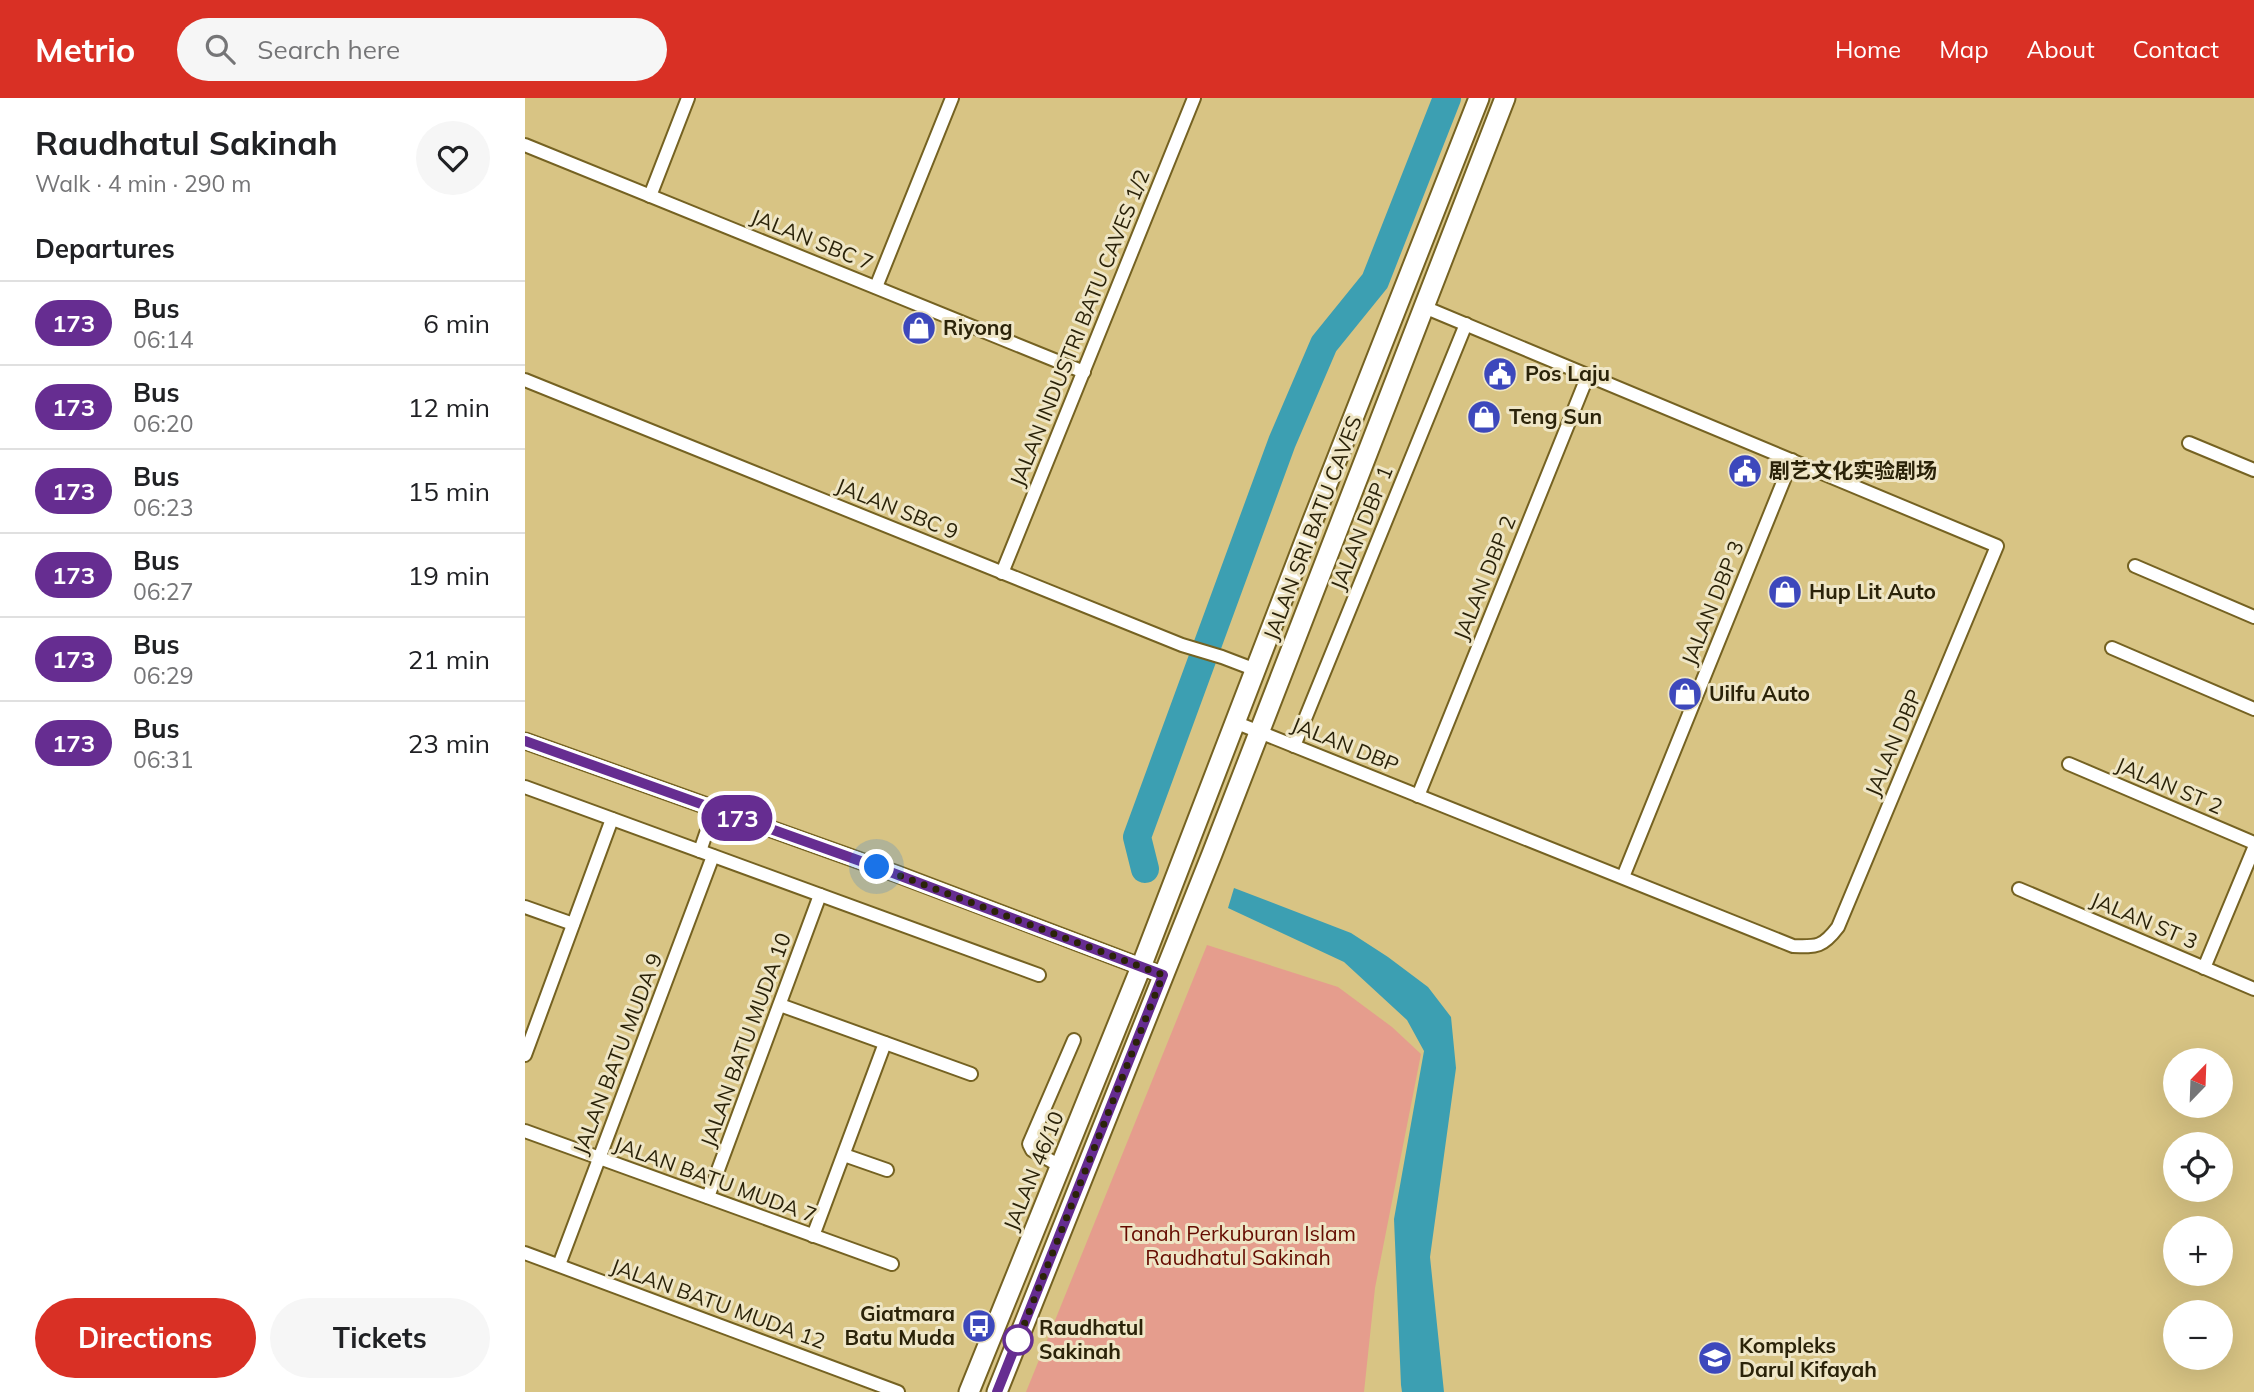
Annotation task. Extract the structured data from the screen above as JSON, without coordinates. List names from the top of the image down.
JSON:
{
  "streets": {
    "main road": ["JALAN SRI BATU CAVES", "JALAN 46/10"],
    "street": [
      "JALAN SBC 7",
      "JALAN INDUSTRI BATU CAVES 1/2",
      "JALAN SBC 9",
      "JALAN DBP 1",
      "JALAN DBP 2",
      "JALAN DBP 3",
      "JALAN DBP",
      "JALAN ST 2",
      "JALAN ST 3",
      "JALAN BATU MUDA 10",
      "JALAN BATU MUDA 9",
      "JALAN BATU MUDA 7",
      "JALAN BATU MUDA 12"
    ]
  },
  "crossings": [
    ["JALAN SBC 7", "JALAN INDUSTRI BATU CAVES 1/2"],
    ["JALAN INDUSTRI BATU CAVES 1/2", "JALAN SBC 9"],
    ["JALAN SBC 9", "JALAN SRI BATU CAVES"],
    ["JALAN SRI BATU CAVES", "JALAN DBP"],
    ["JALAN SRI BATU CAVES", "JALAN 46/10"],
    ["JALAN DBP 1", "JALAN DBP"],
    ["JALAN DBP 2", "JALAN DBP"],
    ["JALAN DBP 3", "JALAN DBP"],
    ["JALAN BATU MUDA 10", "JALAN BATU MUDA 7"],
    ["JALAN BATU MUDA 9", "JALAN BATU MUDA 7"],
    ["JALAN BATU MUDA 9", "JALAN BATU MUDA 12"]
  ],
  "parks": ["Tanah Perkuburan Islam Raudhatul Sakinah"],
  "places": {
    "shop": [
      "Riyong",
      "Teng Sun",
      "Hup Lit Auto",
      "Uilfu Auto"
    ],
    "public building": ["Pos Laju", "剧艺文化实验剧场"],
    "bus stop": ["Giatmara Batu Muda"],
    "other": ["Raudhatul Sakinah"],
    "school or university": ["Kompleks Darul Kifayah"]
  },
  "lines": ["bus line 173"],
  "north": "top right",
  "page": {
    "header": "Metrio",
    "search": "Search here",
    "nav": [
      "Home",
      "Map",
      "About",
      "Contact"
    ],
    "heading": [
      ["Raudhatul Sakinah", "Walk · 4 min · 290 m"],
      "Departures"
    ],
    "on_map": "173",
    "list": [
      {
        "mark": "173",
        "name": "Bus",
        "note": "06:14",
        "value": "6 min"
      },
      {
        "mark": "173",
        "name": "Bus",
        "note": "06:20",
        "value": "12 min"
      },
      {
        "mark": "173",
        "name": "Bus",
        "note": "06:23",
        "value": "15 min"
      },
      {
        "mark": "173",
        "name": "Bus",
        "note": "06:27",
        "value": "19 min"
      },
      {
        "mark": "173",
        "name": "Bus",
        "note": "06:29",
        "value": "21 min"
      },
      {
        "mark": "173",
        "name": "Bus",
        "note": "06:31",
        "value": "23 min"
      }
    ],
    "map_buttons": ["+", "−"],
    "buttons": ["Directions", "Tickets"]
  }
}
